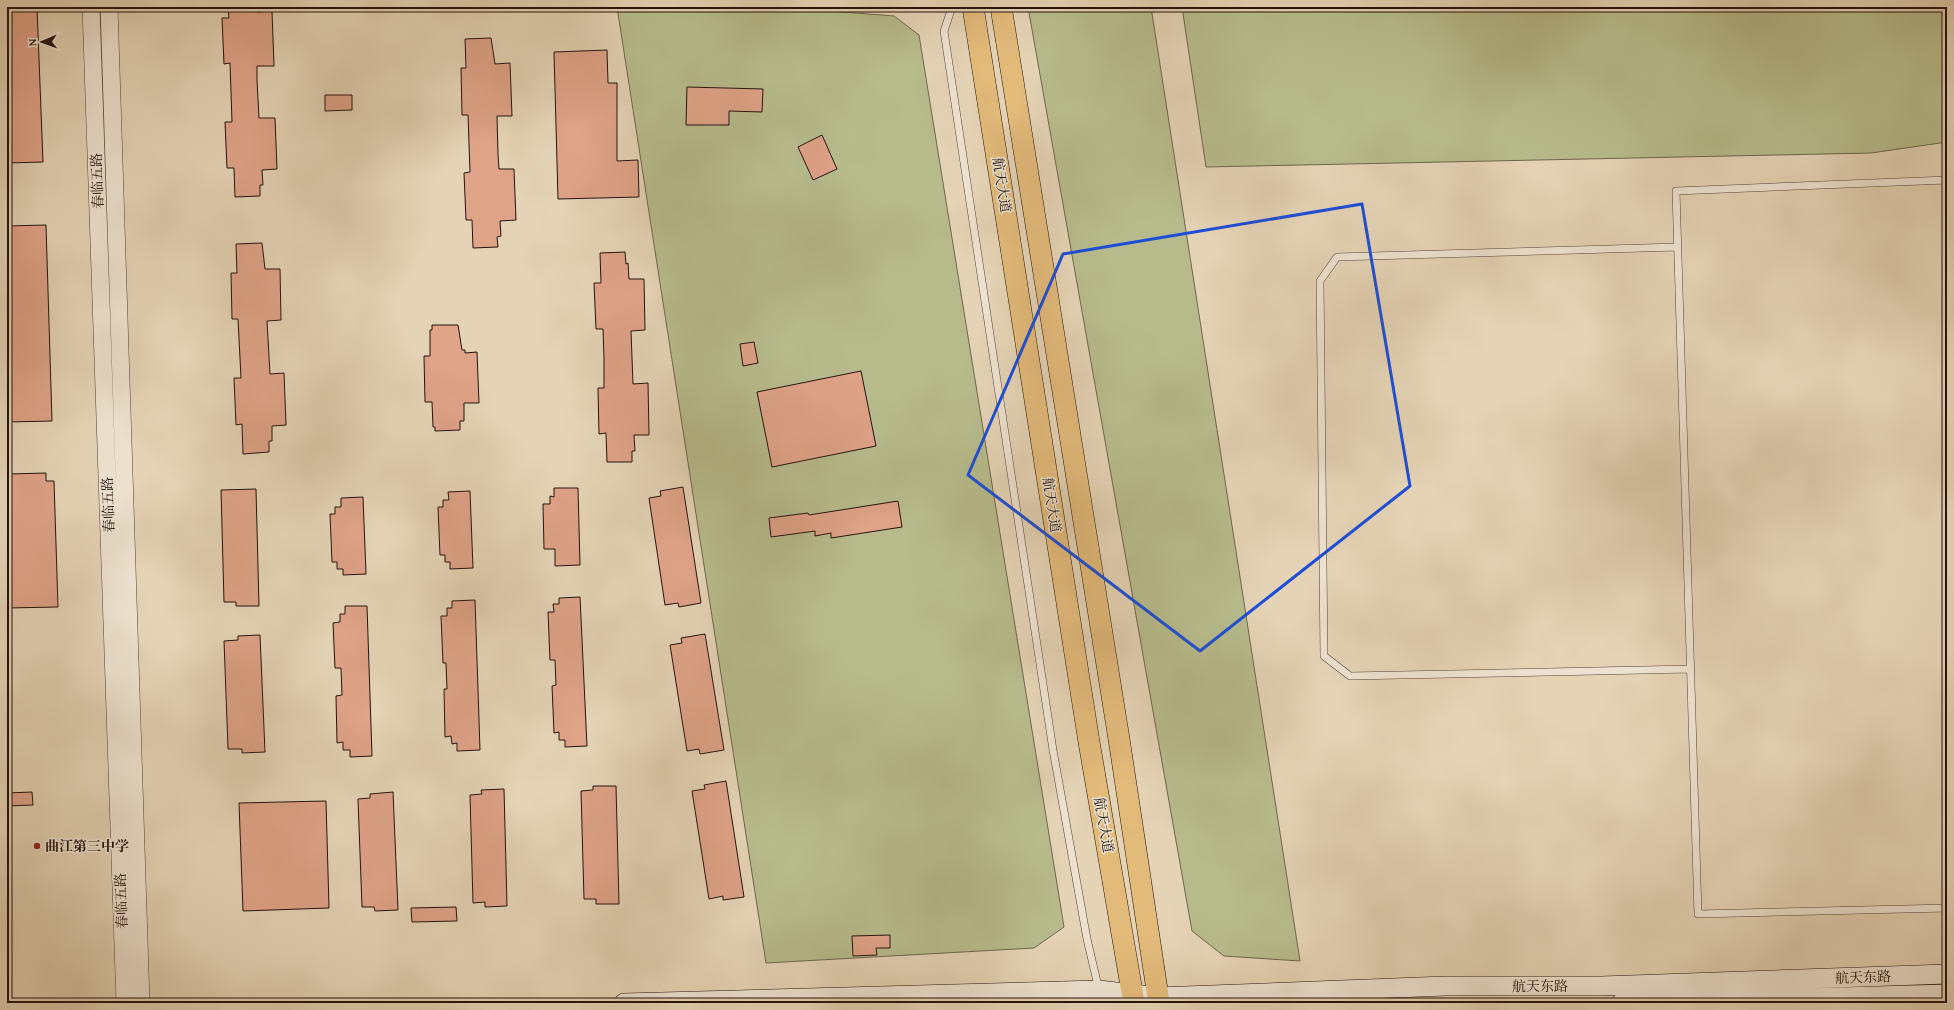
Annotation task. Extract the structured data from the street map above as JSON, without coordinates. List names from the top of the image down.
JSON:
{
  "streets": {
    "main road": ["航天大道", "航天东路"],
    "street": ["春临五路"]
  },
  "crossings": [
    ["航天大道", "航天东路"]
  ],
  "places": ["曲江第三中学"],
  "north": "left"
}
